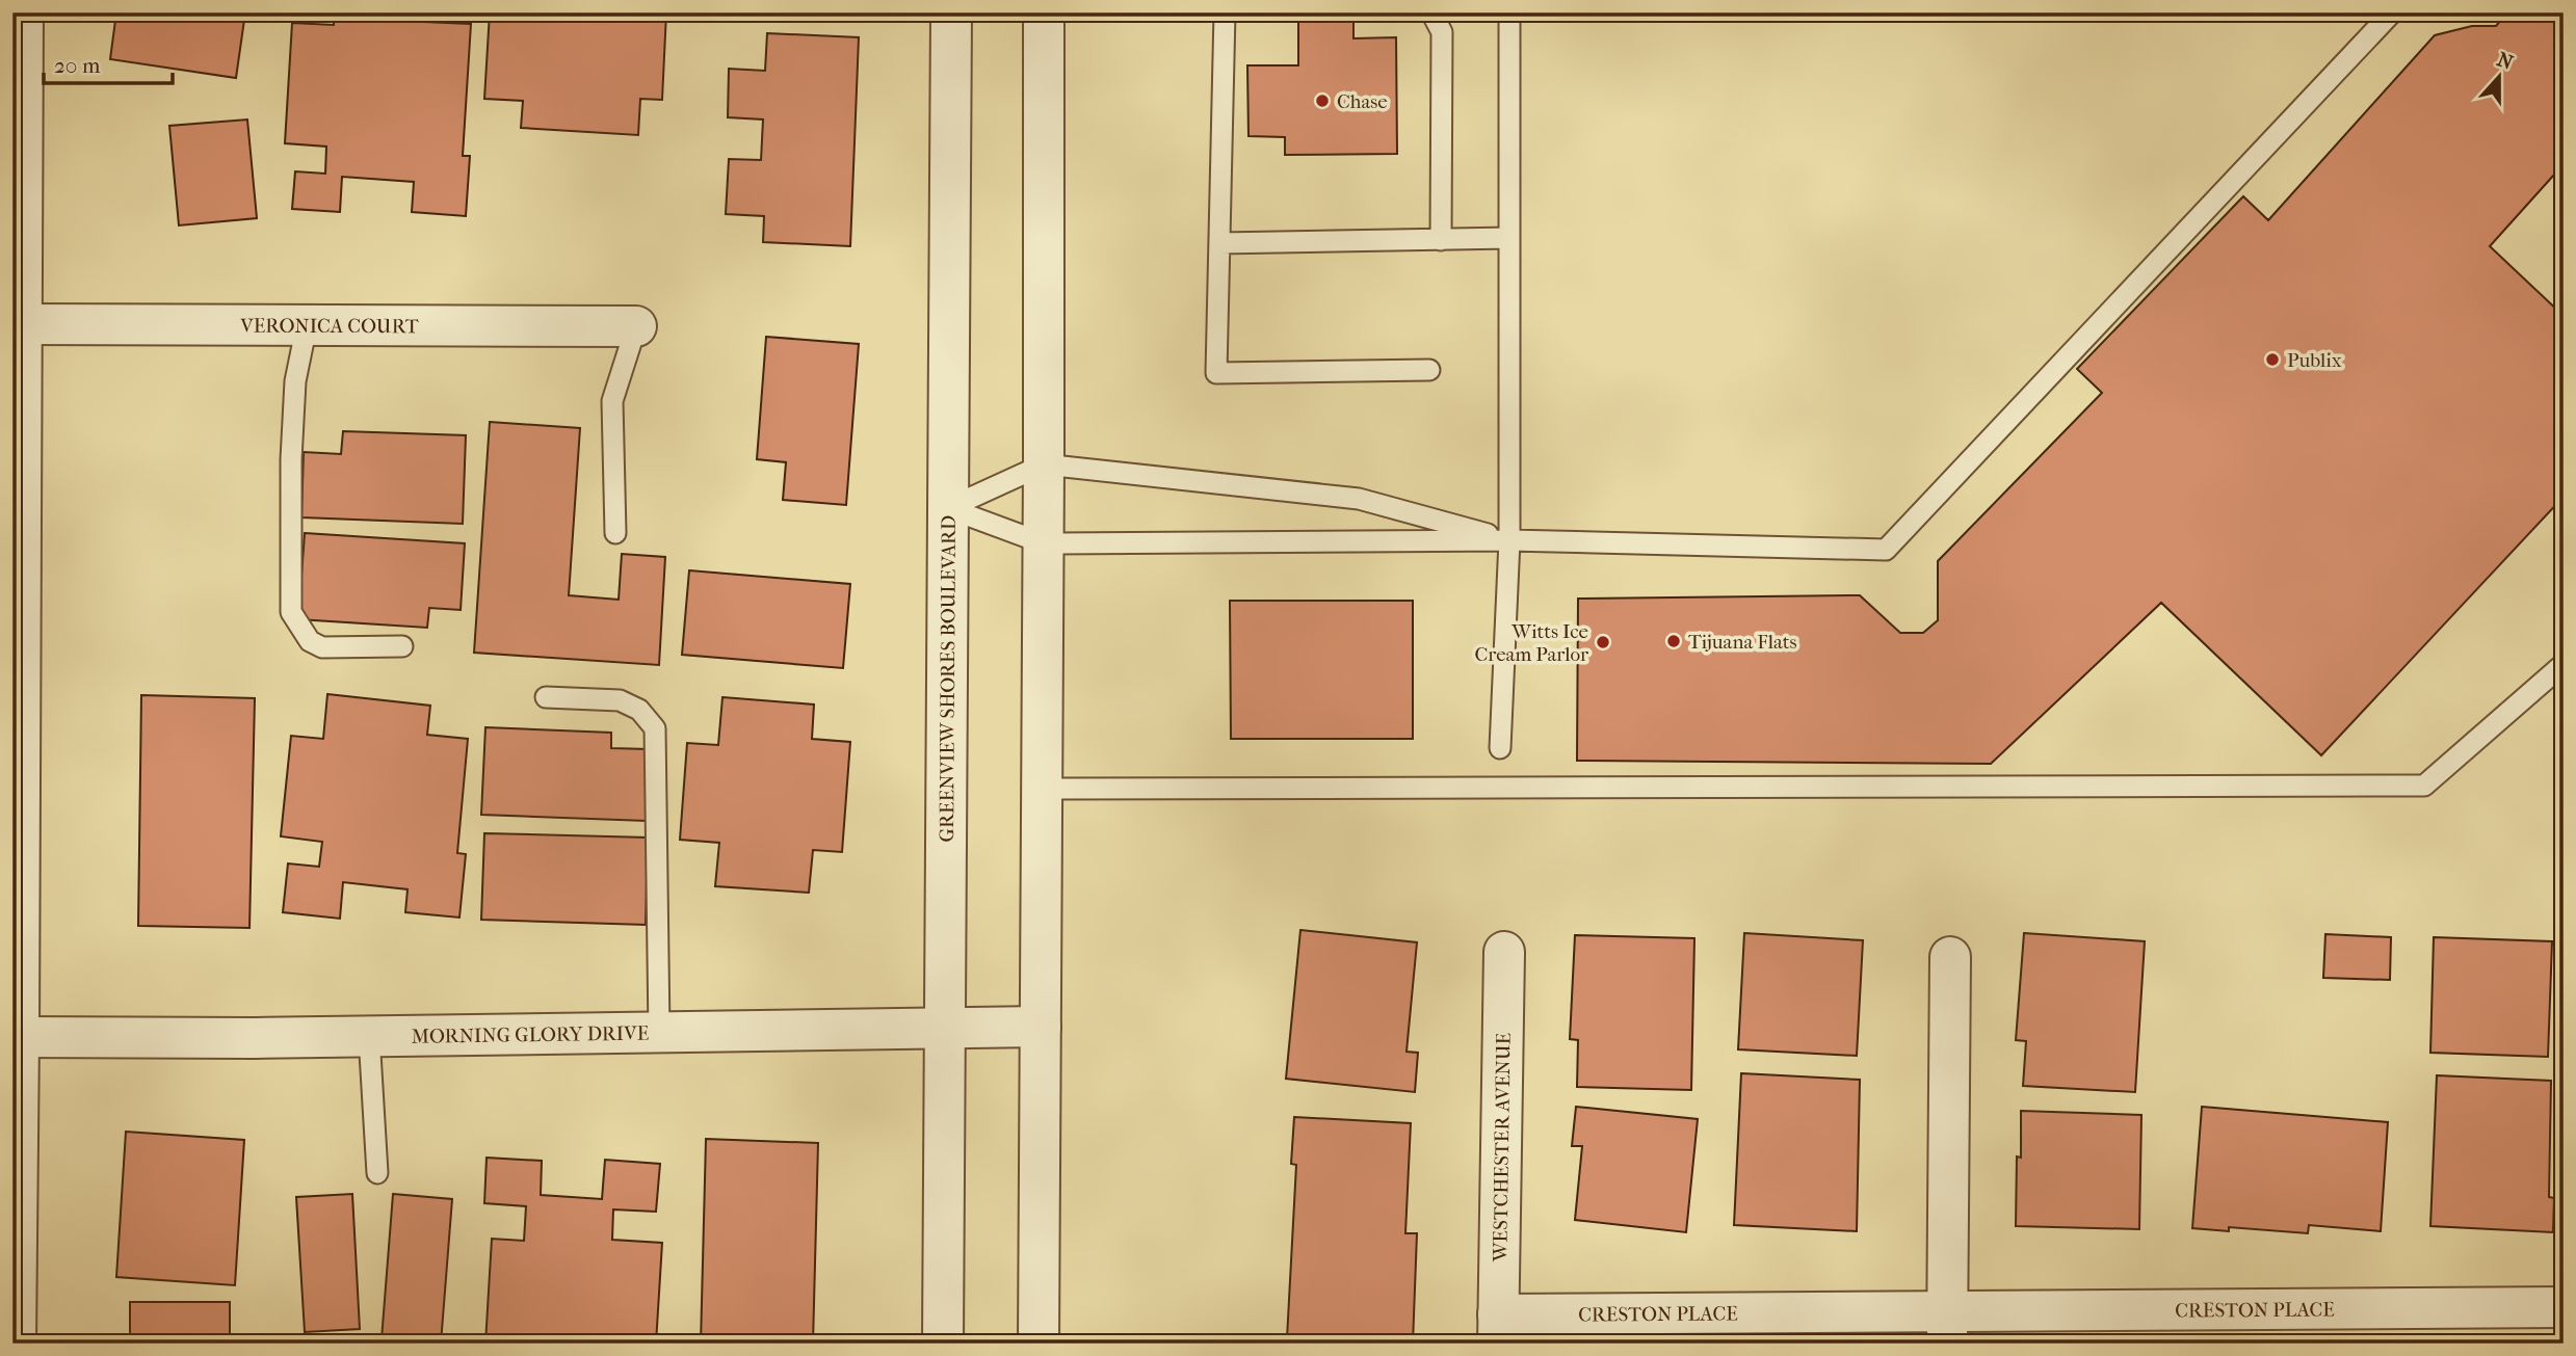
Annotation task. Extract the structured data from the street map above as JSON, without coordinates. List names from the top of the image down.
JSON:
{
  "streets": {
    "street": [
      "VERONICA COURT",
      "GREENVIEW SHORES BOULEVARD",
      "MORNING GLORY DRIVE",
      "WESTCHESTER AVENUE",
      "CRESTON PLACE"
    ]
  },
  "crossings": [
    ["GREENVIEW SHORES BOULEVARD", "MORNING GLORY DRIVE"],
    ["WESTCHESTER AVENUE", "CRESTON PLACE"]
  ],
  "places": [
    "Chase",
    "Publix",
    "Tijuana Flats",
    "Witts Ice Cream Parlor"
  ],
  "scale_bar": "20 m",
  "north": "top"
}
